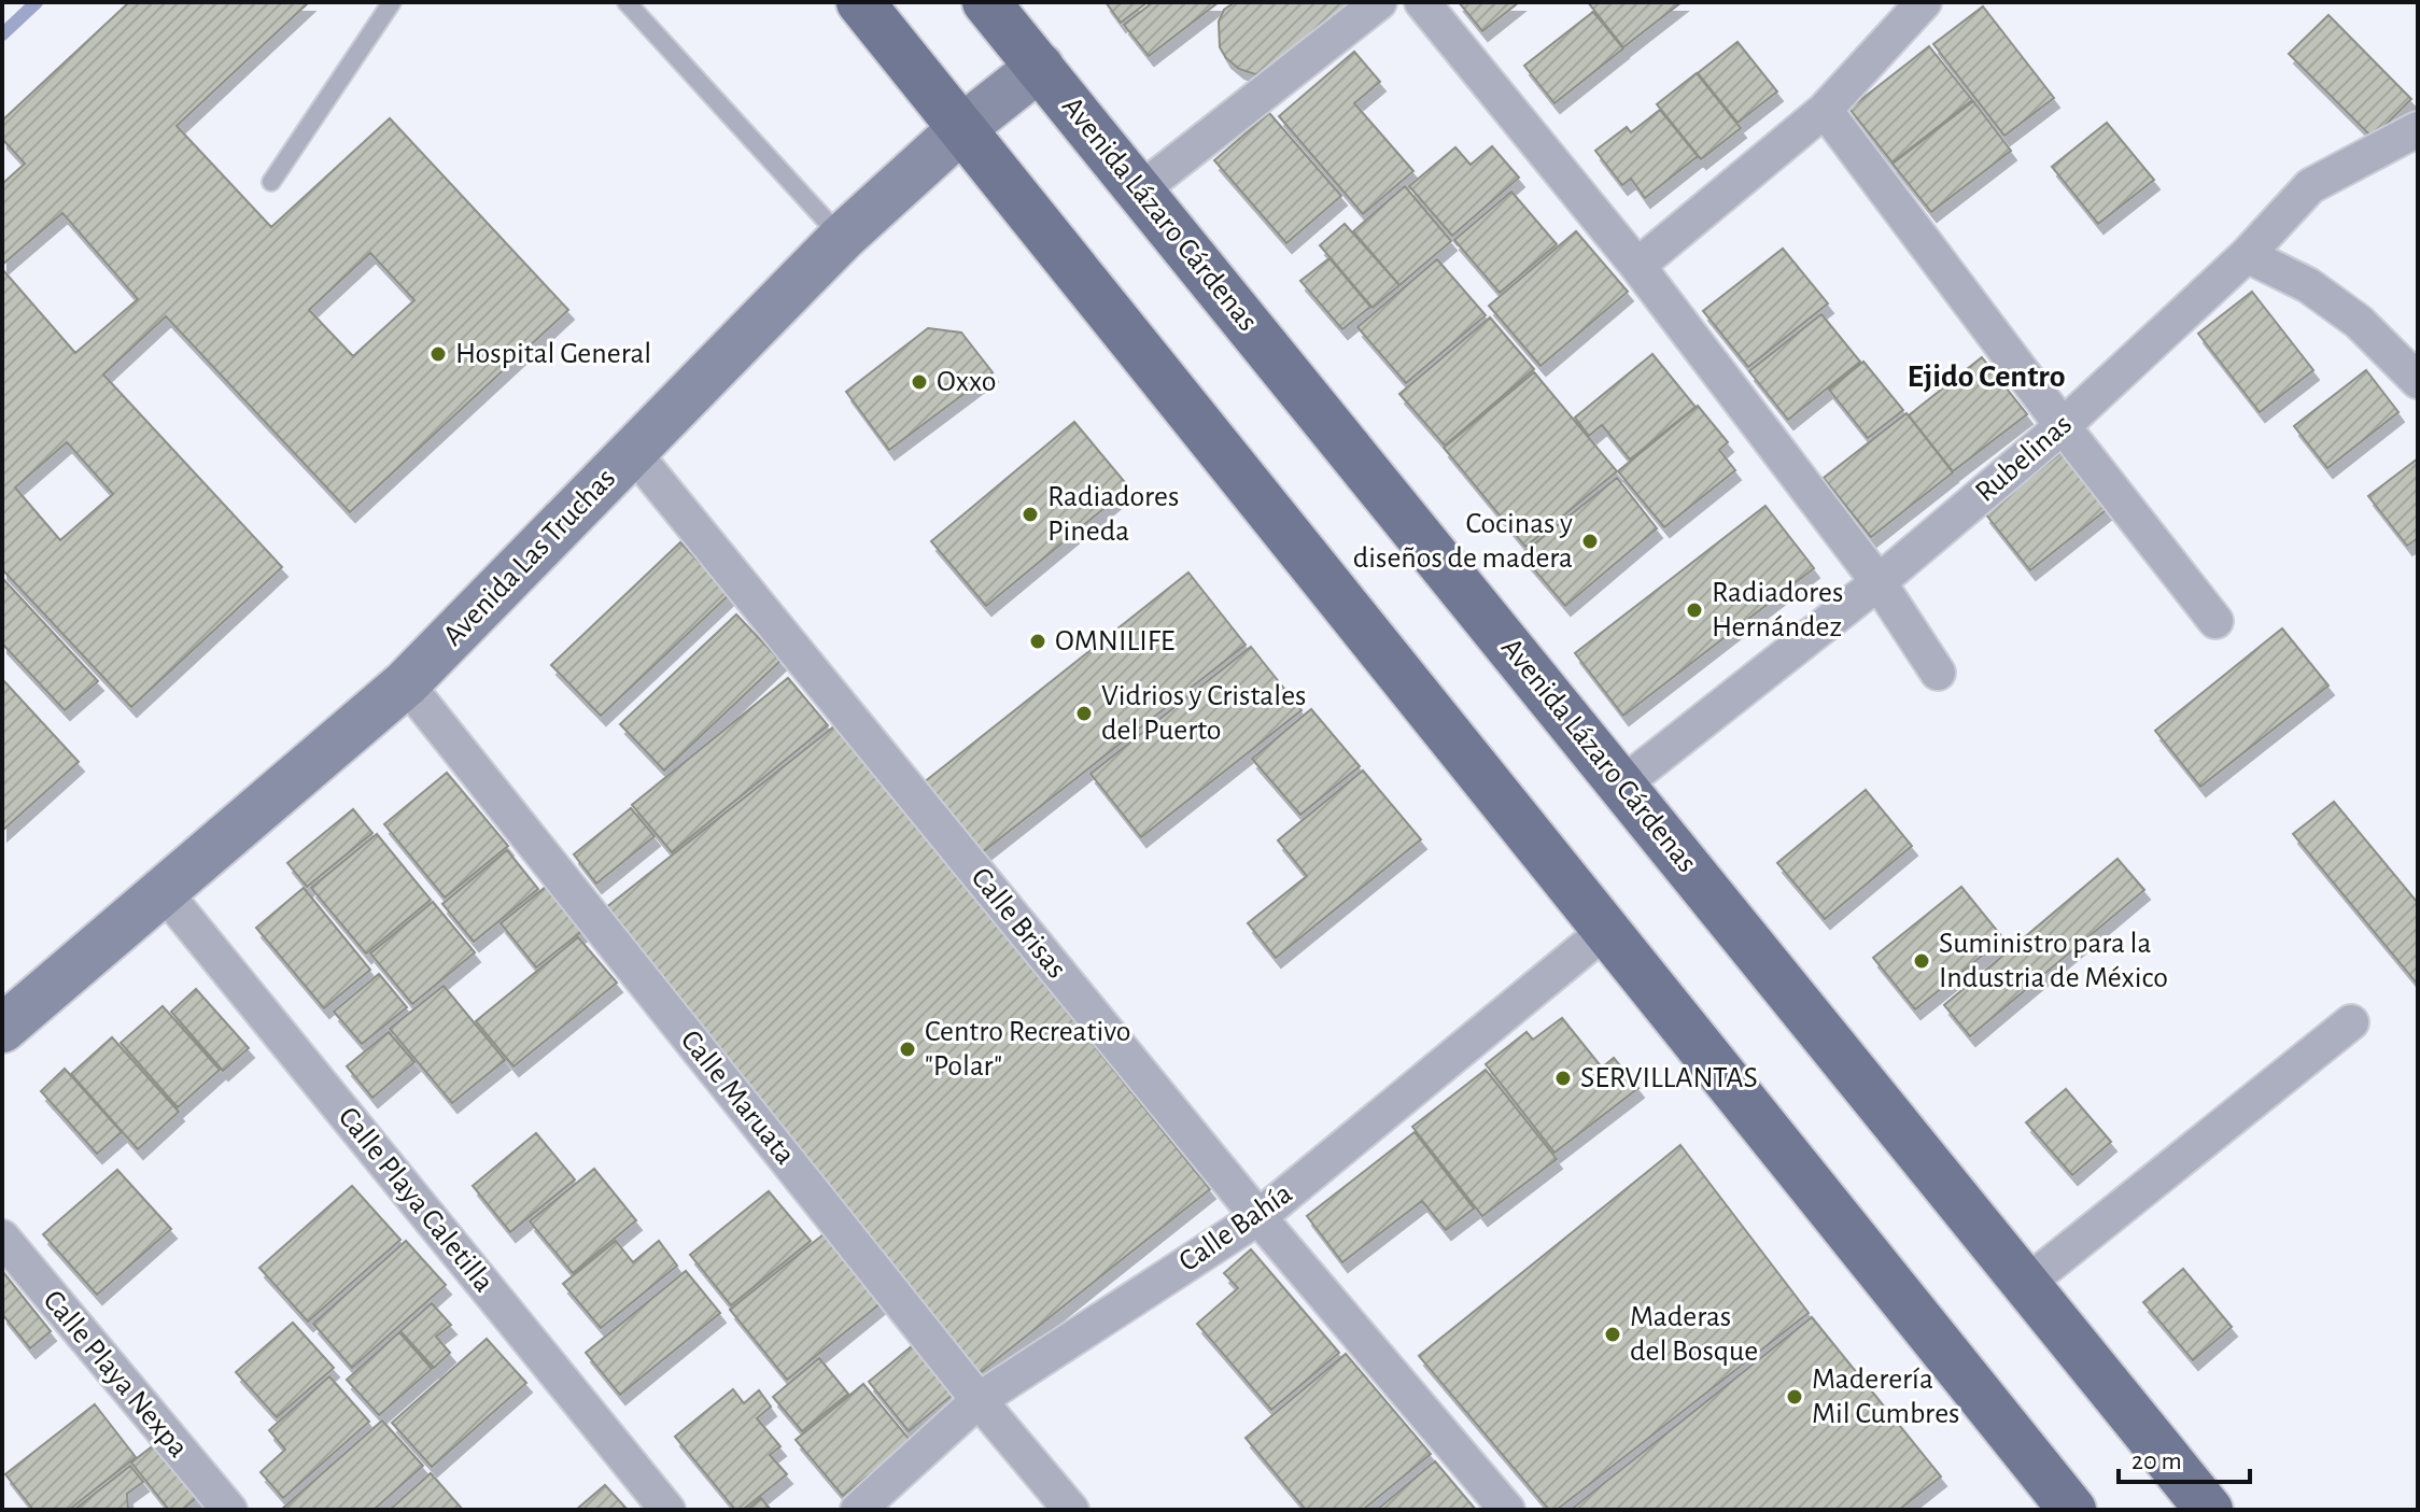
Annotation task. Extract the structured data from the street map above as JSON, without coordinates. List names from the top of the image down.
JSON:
{
  "streets": {
    "main road": ["Avenida Lázaro Cárdenas"],
    "street": [
      "Rubelinas",
      "Avenida Las Truchas",
      "Calle Brisas",
      "Calle Maruata",
      "Calle Playa Caletilla",
      "Calle Bahía",
      "Calle Playa Nexpa"
    ]
  },
  "crossings": [
    ["Avenida Lázaro Cárdenas", "Rubelinas"],
    ["Avenida Lázaro Cárdenas", "Avenida Las Truchas"],
    ["Avenida Las Truchas", "Calle Brisas"],
    ["Avenida Las Truchas", "Calle Maruata"],
    ["Avenida Las Truchas", "Calle Playa Caletilla"],
    ["Calle Brisas", "Calle Bahía"],
    ["Calle Maruata", "Calle Bahía"]
  ],
  "districts": ["Ejido Centro"],
  "places": [
    "Hospital General",
    "Oxxo",
    "Radiadores Pineda",
    "Cocinas y diseños de madera",
    "Radiadores Hernández",
    "OMNILIFE",
    "Vidrios y Cristales del Puerto",
    "Suministro para la Industria de México",
    "Centro Recreativo \"Polar\"",
    "SERVILLANTAS",
    "Maderas del Bosque",
    "Maderería Mil Cumbres"
  ],
  "scale_bar": "20 m"
}
